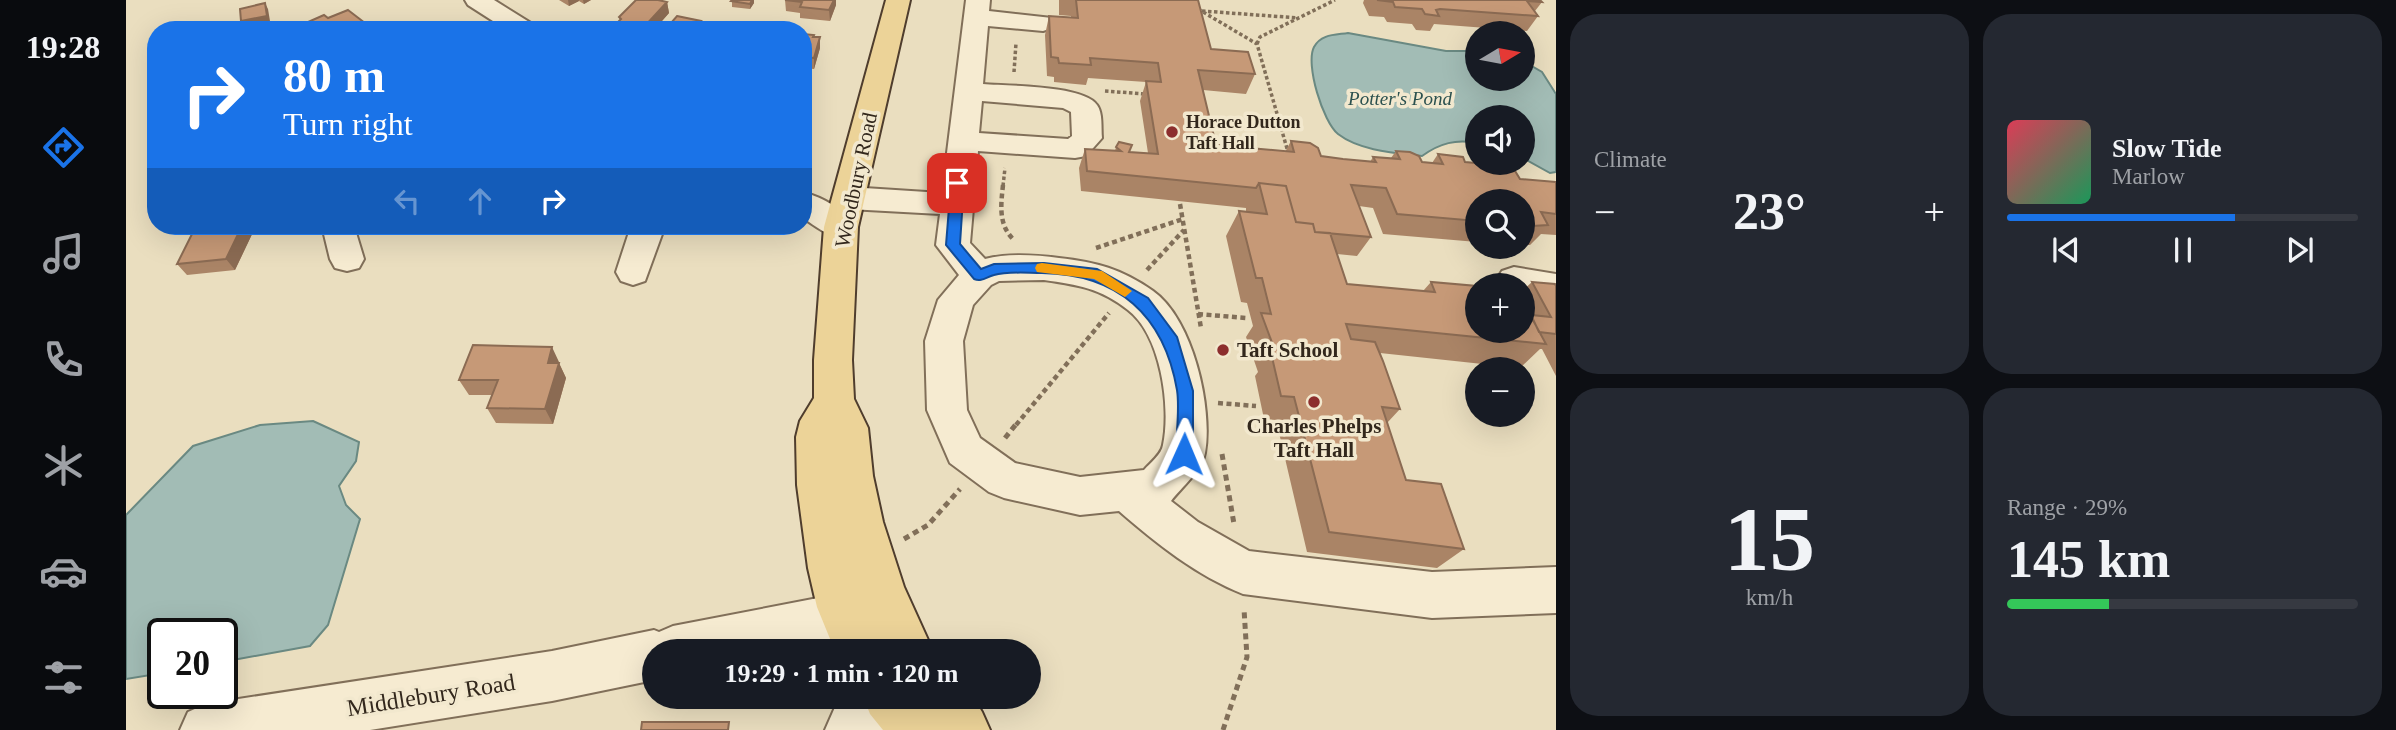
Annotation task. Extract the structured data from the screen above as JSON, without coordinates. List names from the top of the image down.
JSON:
{
  "streets": {
    "main road": ["Woodbury Road"],
    "street": ["Middlebury Road"]
  },
  "water": ["Potter's Pond"],
  "places": ["Horace Dutton Taft Hall", "Taft School", "Charles Phelps Taft Hall"],
  "north": "right",
  "page": {
    "tabs": "19:28",
    "tile": [
      "Climate",
      ["15", "km/h"],
      ["Range · 29%", "145 km"]
    ],
    "map_buttons": ["+", "−"],
    "turn": ["80 m", "Turn right"],
    "song": ["Slow Tide", "Marlow"],
    "heat": ["−", "23°", "+"],
    "limit": "20",
    "trip": "19:29 · 1 min · 120 m"
  }
}
